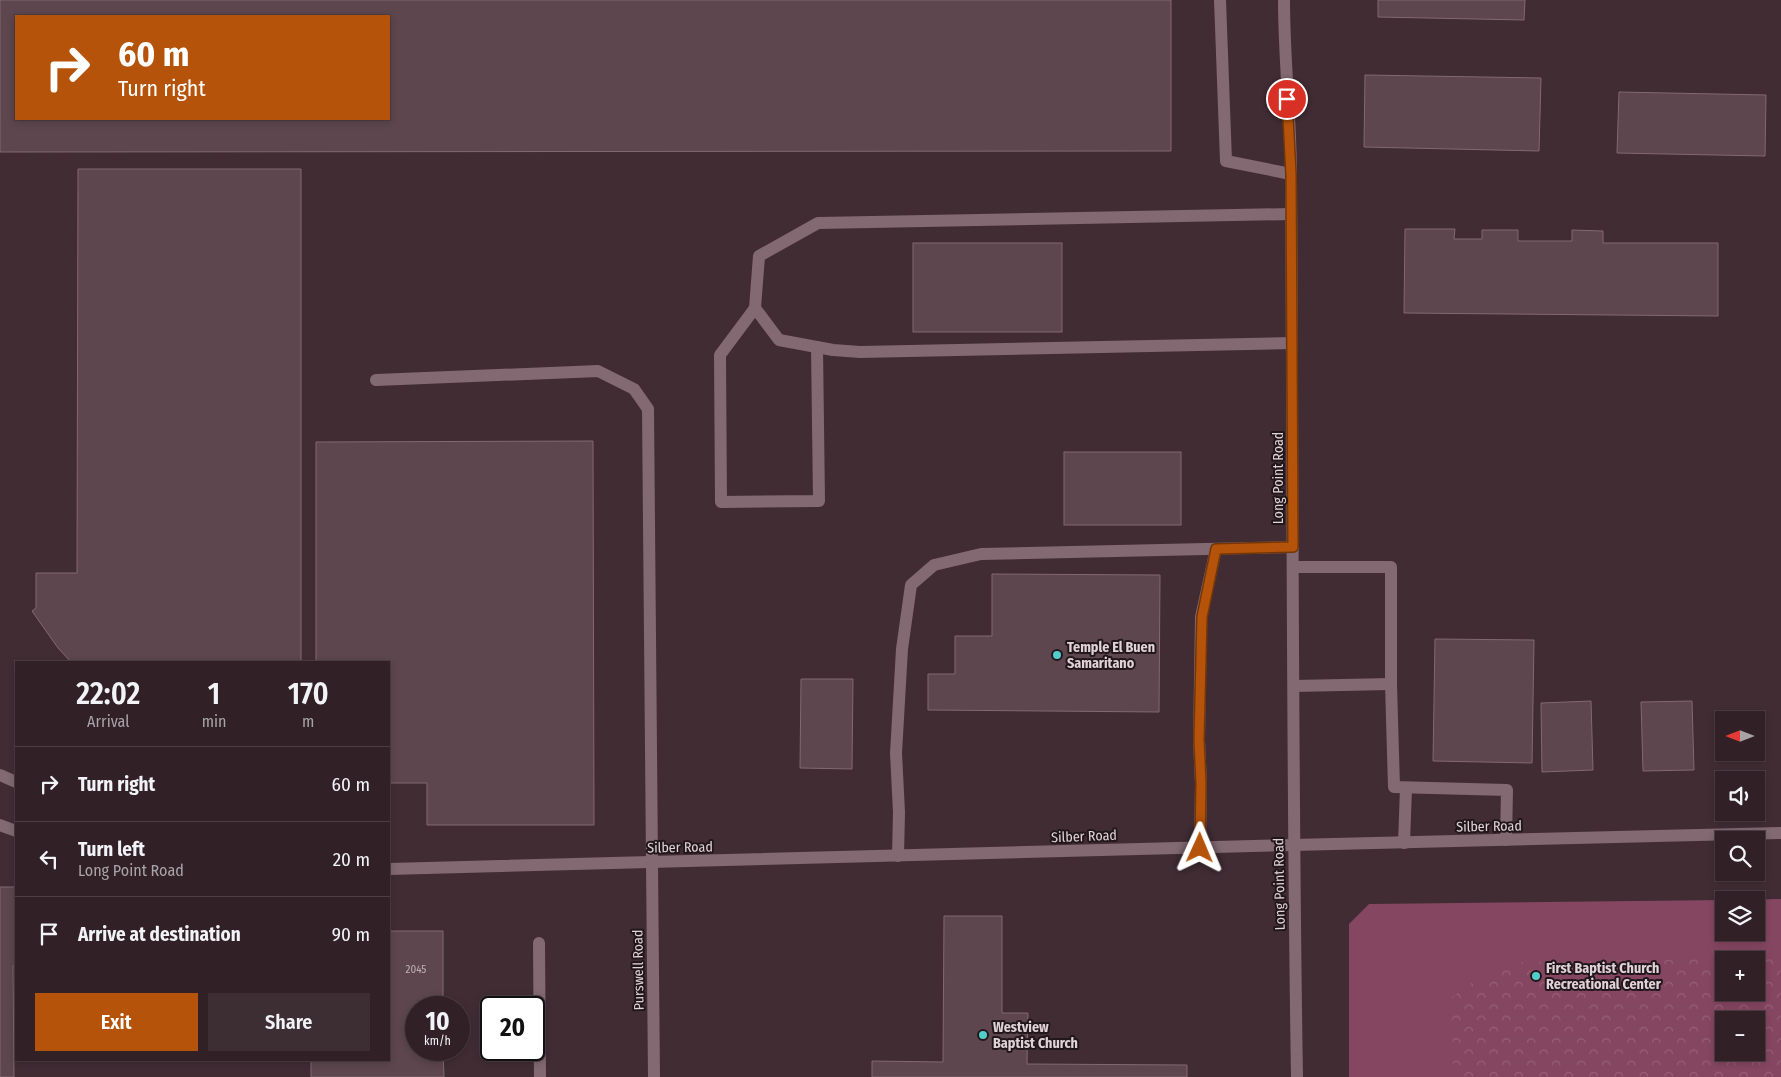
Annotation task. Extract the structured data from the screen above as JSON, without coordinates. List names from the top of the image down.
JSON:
{
  "streets": {
    "street": ["Long Point Road", "Silber Road", "Purswell Road"]
  },
  "crossings": [
    ["Long Point Road", "Silber Road"],
    ["Silber Road", "Purswell Road"]
  ],
  "places": ["Temple El Buen Samaritano", "First Baptist Church Recreational Center", "Westview Baptist Church"],
  "house_numbers": ["2045"],
  "north": "left",
  "page": {
    "turn": ["60 m", "Turn right"],
    "eta": [
      "22:02",
      "Arrival",
      "1",
      "min",
      "170",
      "m"
    ],
    "map_buttons": ["+", "−"],
    "list": [
      {
        "name": "Turn right",
        "value": "60 m"
      },
      {
        "name": "Turn left",
        "note": "Long Point Road",
        "value": "20 m"
      },
      {
        "name": "Arrive at destination",
        "value": "90 m"
      }
    ],
    "buttons": ["Exit", "Share"],
    "speed": "10 km/h",
    "limit": "20"
  }
}
